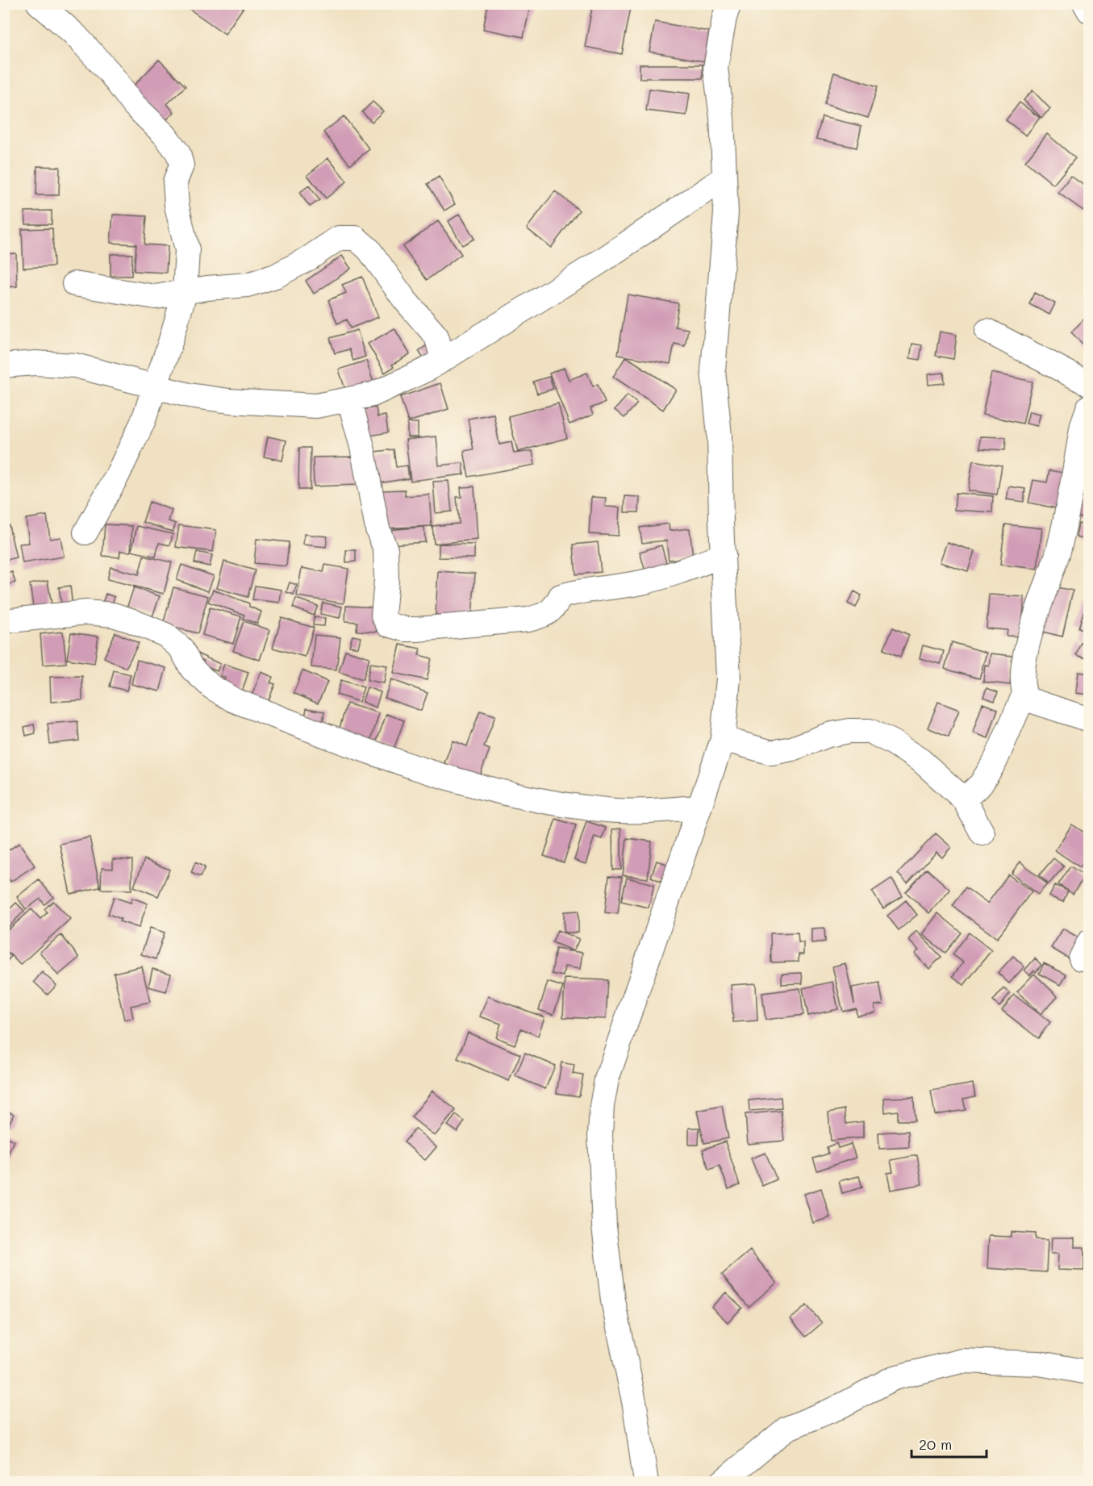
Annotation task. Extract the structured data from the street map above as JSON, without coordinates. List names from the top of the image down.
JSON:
{
  "scale_bar": "20 m"
}
